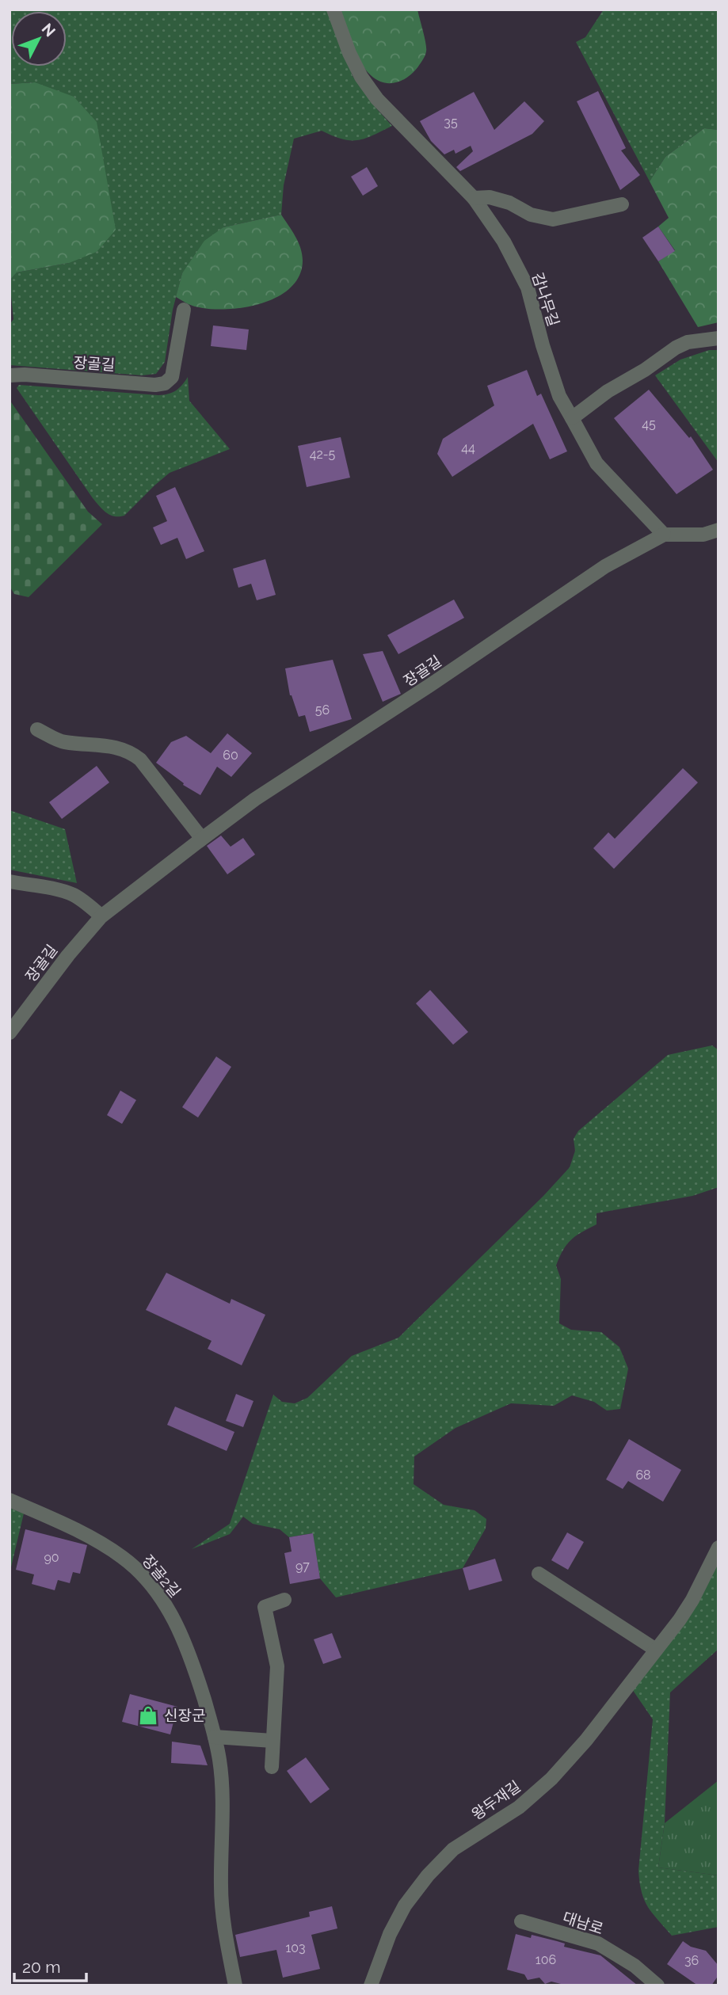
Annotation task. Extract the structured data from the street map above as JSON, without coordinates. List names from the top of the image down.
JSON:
{
  "streets": {
    "lane": [
      "감나무길",
      "장골길",
      "장골2길",
      "왕두재길",
      "대남로"
    ]
  },
  "crossings": [
    ["감나무길", "장골길"]
  ],
  "places": {
    "shop": ["신장군"]
  },
  "house_numbers": [
    "35",
    "45",
    "44",
    "42-5",
    "56",
    "60",
    "68",
    "90",
    "97",
    "103",
    "106",
    "36"
  ],
  "scale_bar": "20 m",
  "north": "top right"
}
